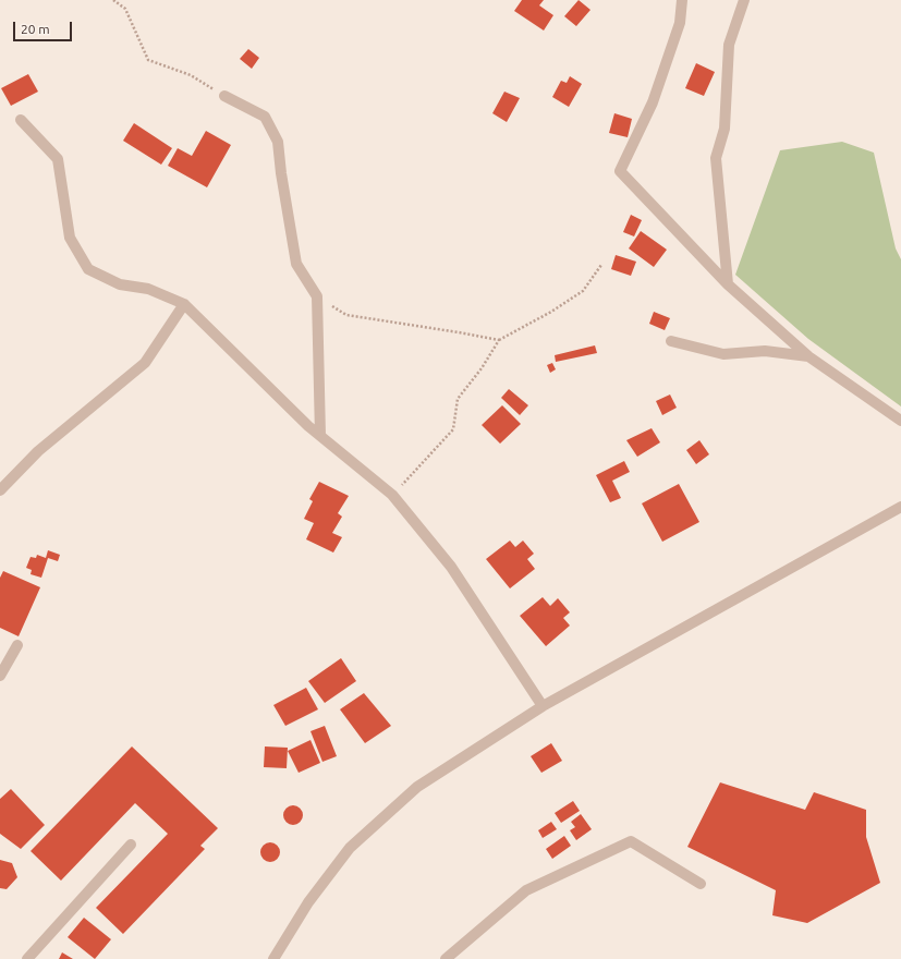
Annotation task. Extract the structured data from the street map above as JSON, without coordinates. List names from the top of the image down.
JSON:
{
  "scale_bar": "20 m"
}
